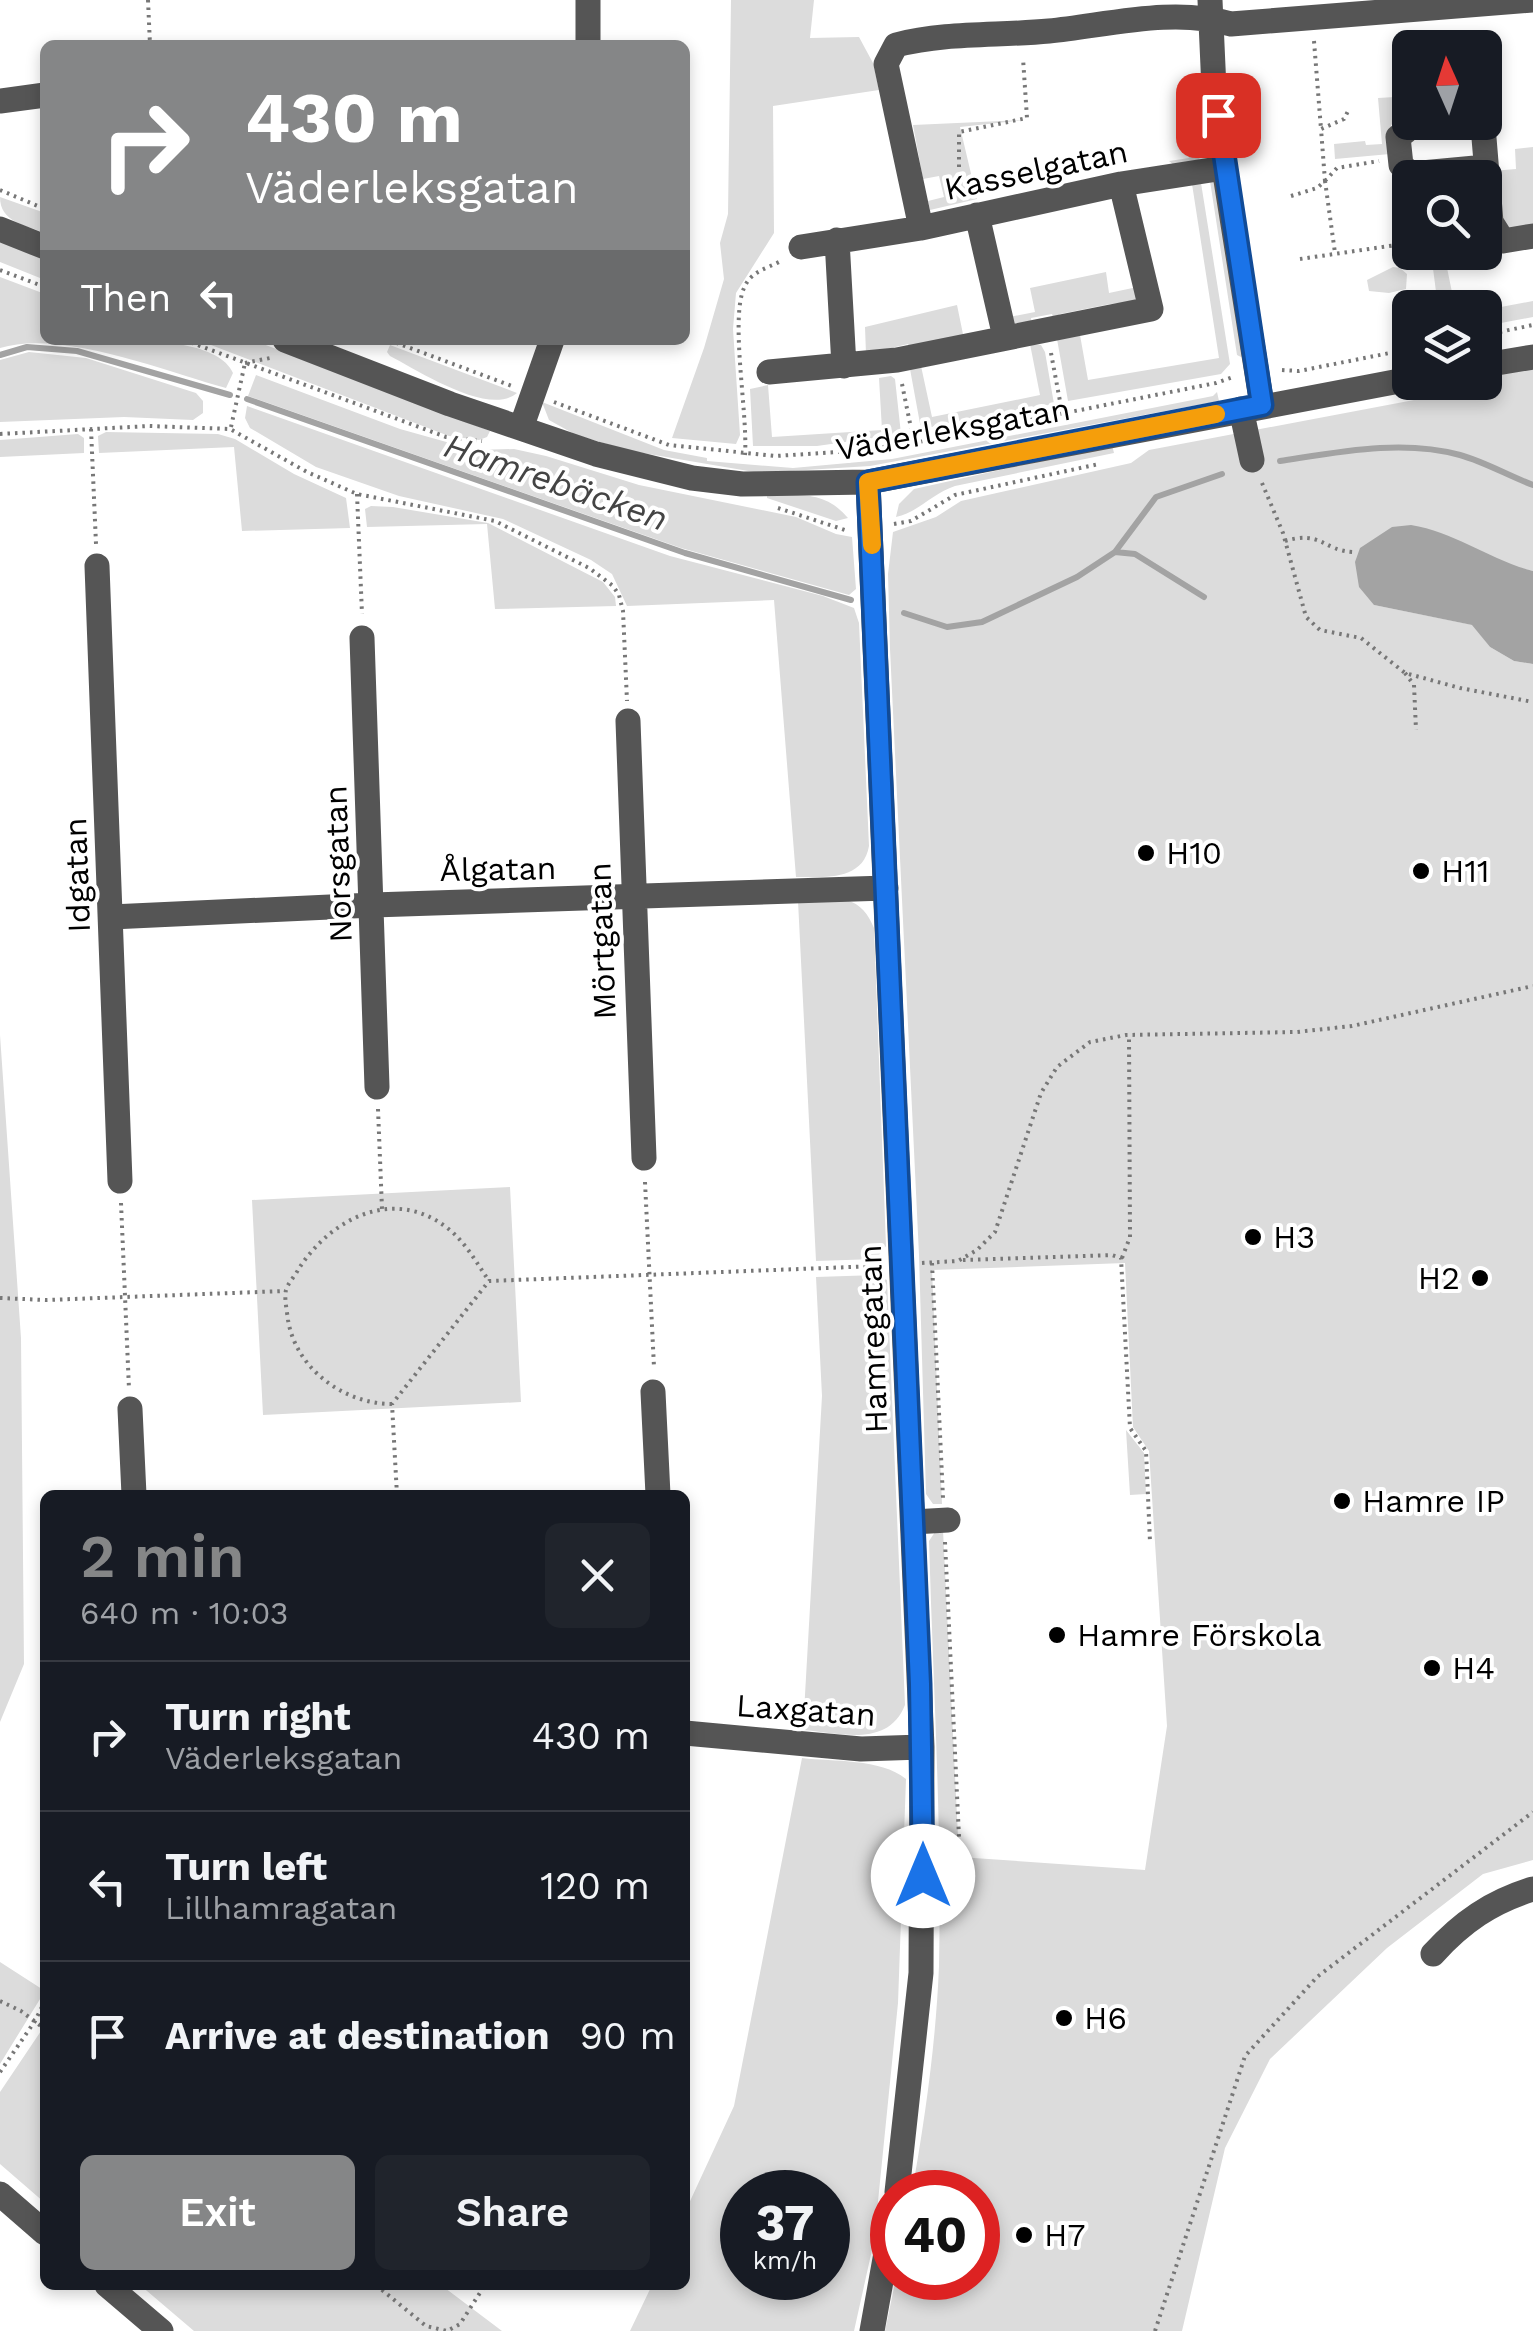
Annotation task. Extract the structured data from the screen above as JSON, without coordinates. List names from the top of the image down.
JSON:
{
  "streets": {
    "street": [
      "Kasselgatan",
      "Väderleksgatan",
      "Norsgatan",
      "Ålgatan",
      "Idgatan",
      "Mörtgatan",
      "Hamregatan",
      "Laxgatan"
    ]
  },
  "crossings": [
    ["Väderleksgatan", "Hamregatan"],
    ["Norsgatan", "Ålgatan"],
    ["Ålgatan", "Idgatan"],
    ["Ålgatan", "Mörtgatan"],
    ["Ålgatan", "Hamregatan"],
    ["Hamregatan", "Laxgatan"]
  ],
  "water": ["Hamrebäcken"],
  "places": [
    "H10",
    "H11",
    "H3",
    "H2",
    "Hamre IP",
    "Hamre Förskola",
    "H4",
    "H6",
    "H7"
  ],
  "north": "top",
  "page": {
    "turn": ["430 m", "Väderleksgatan"],
    "then": "Then",
    "heading": ["2 min", "640 m · 10:03"],
    "list": [
      {
        "name": "Turn right",
        "note": "Väderleksgatan",
        "value": "430 m"
      },
      {
        "name": "Turn left",
        "note": "Lillhamragatan",
        "value": "120 m"
      },
      {
        "name": "Arrive at destination",
        "value": "90 m"
      }
    ],
    "buttons": ["Exit", "Share"],
    "speed": "37 km/h",
    "limit": "40"
  }
}
